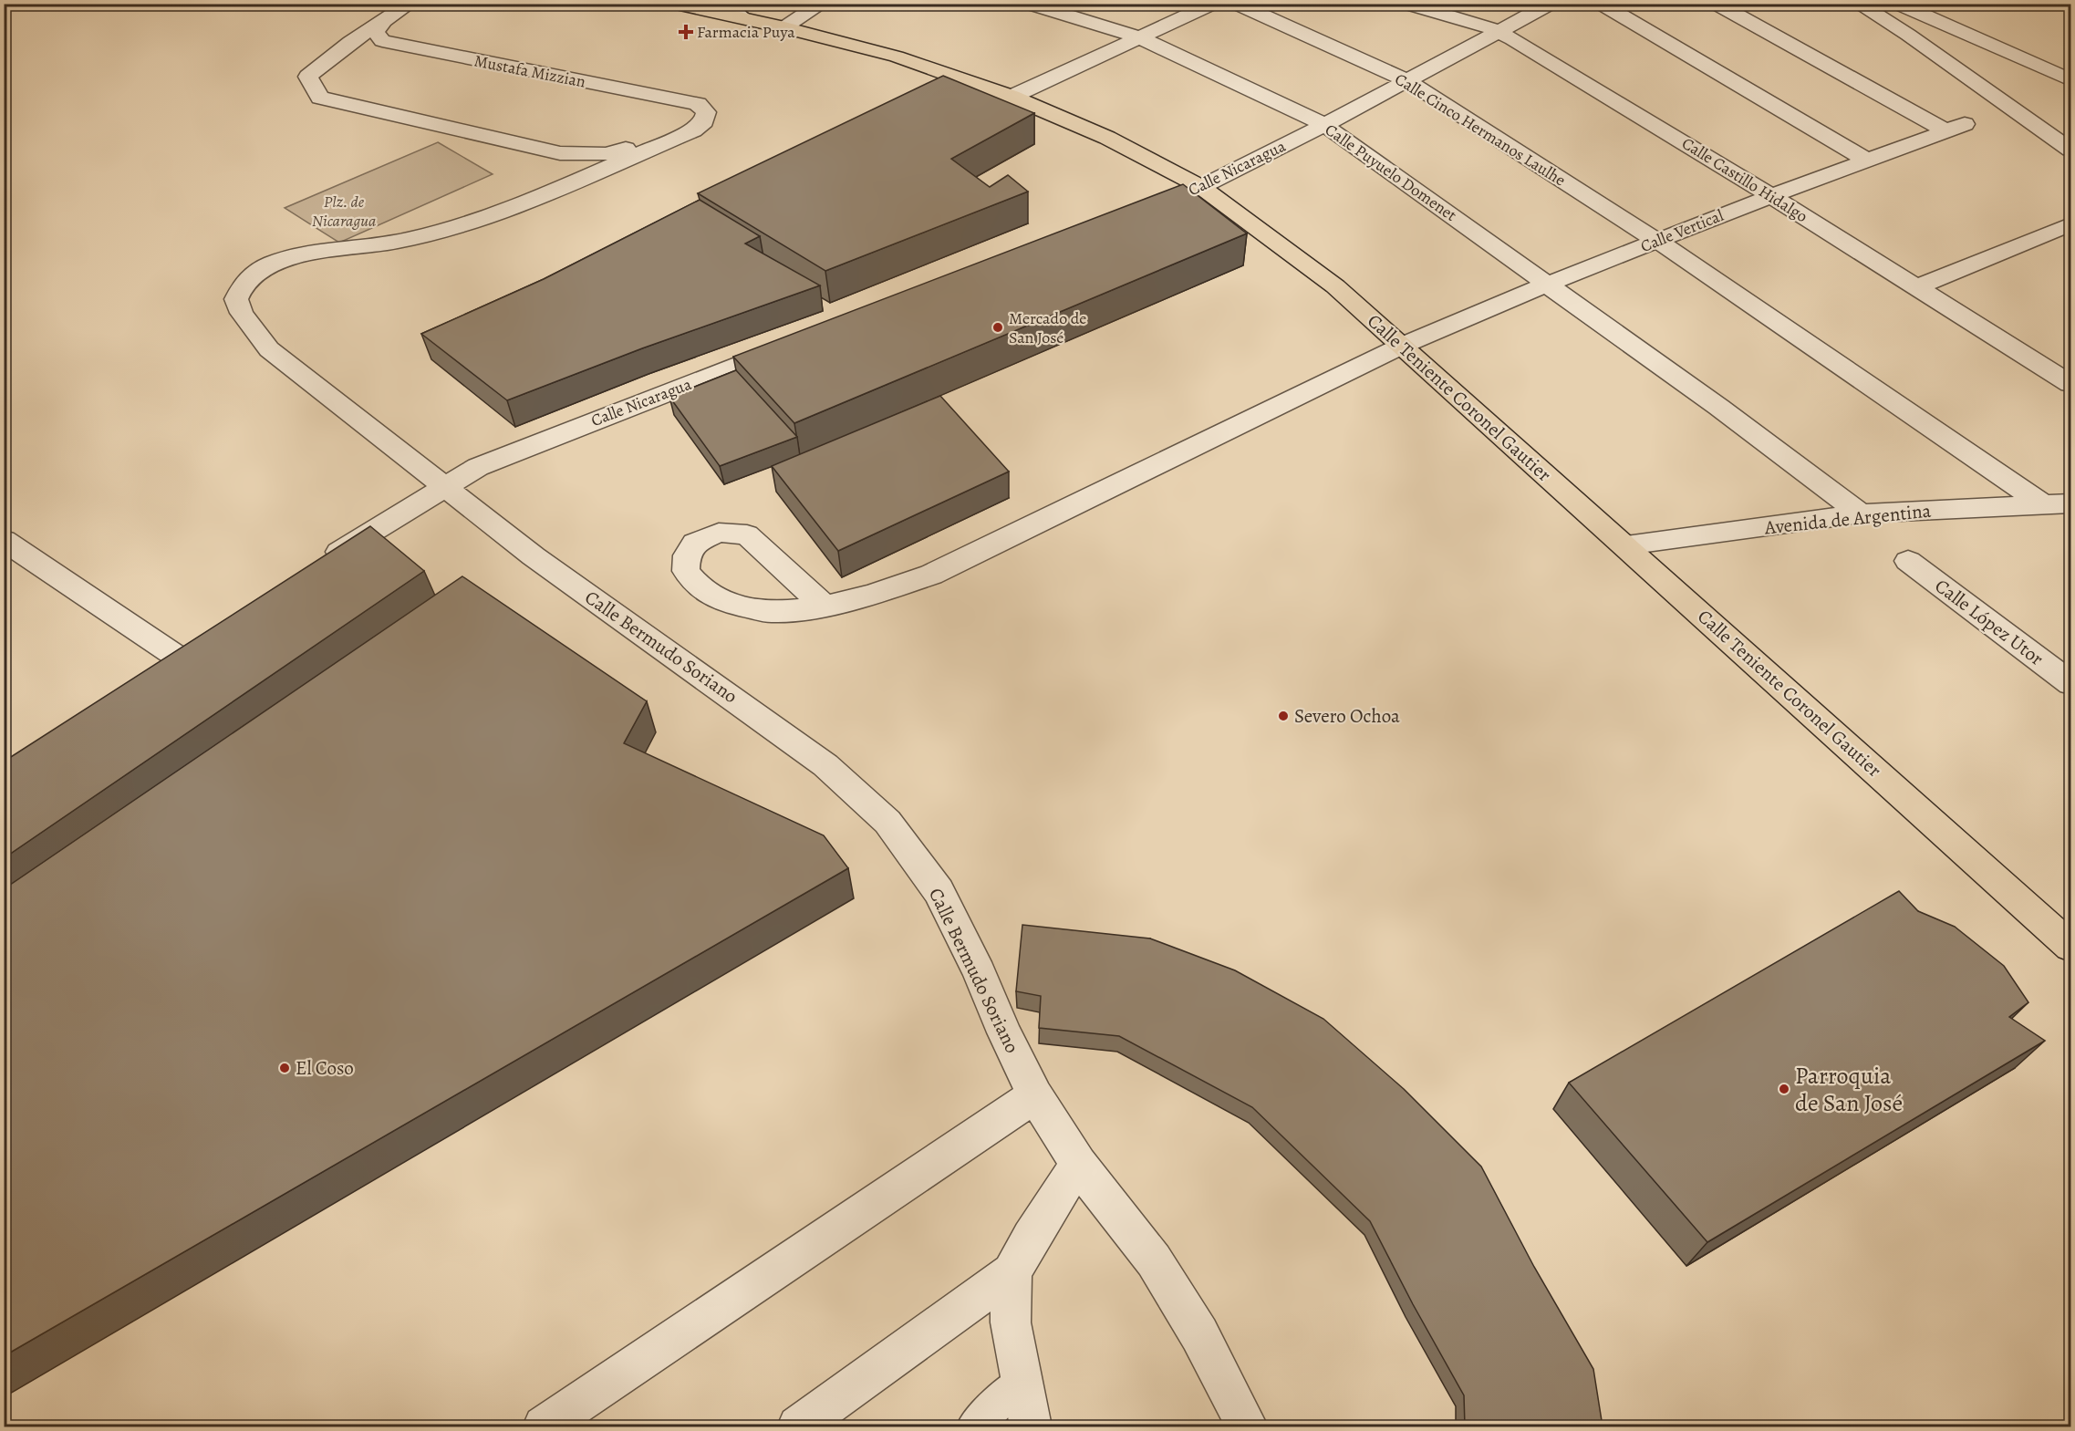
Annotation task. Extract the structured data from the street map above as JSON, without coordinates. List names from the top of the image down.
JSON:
{
  "streets": {
    "main road": ["Calle Teniente Coronel Gautier"],
    "street": [
      "Mustafa Mizzian",
      "Calle Cinco Hermanos Laulhe",
      "Calle Nicaragua",
      "Calle Puyuelo Domenet",
      "Calle Castillo Hidalgo",
      "Calle Vertical",
      "Avenida de Argentina",
      "Calle López Utor",
      "Calle Bermudo Soriano"
    ]
  },
  "crossings": [
    ["Calle Cinco Hermanos Laulhe", "Calle Nicaragua"],
    ["Calle Cinco Hermanos Laulhe", "Calle Vertical"],
    ["Calle Cinco Hermanos Laulhe", "Avenida de Argentina"],
    ["Calle Nicaragua", "Calle Puyuelo Domenet"],
    ["Calle Nicaragua", "Calle Castillo Hidalgo"],
    ["Calle Nicaragua", "Calle Teniente Coronel Gautier"],
    ["Calle Nicaragua", "Calle Bermudo Soriano"],
    ["Calle Puyuelo Domenet", "Calle Vertical"],
    ["Calle Puyuelo Domenet", "Avenida de Argentina"],
    ["Calle Castillo Hidalgo", "Calle Vertical"],
    ["Calle Vertical", "Calle Teniente Coronel Gautier"],
    ["Calle Teniente Coronel Gautier", "Avenida de Argentina"]
  ],
  "parks": ["Plz. de Nicaragua"],
  "places": {
    "health": ["Farmacia Puya"],
    "other": [
      "Mercado de San José",
      "Severo Ochoa",
      "El Coso",
      "Parroquia de San José"
    ]
  }
}
